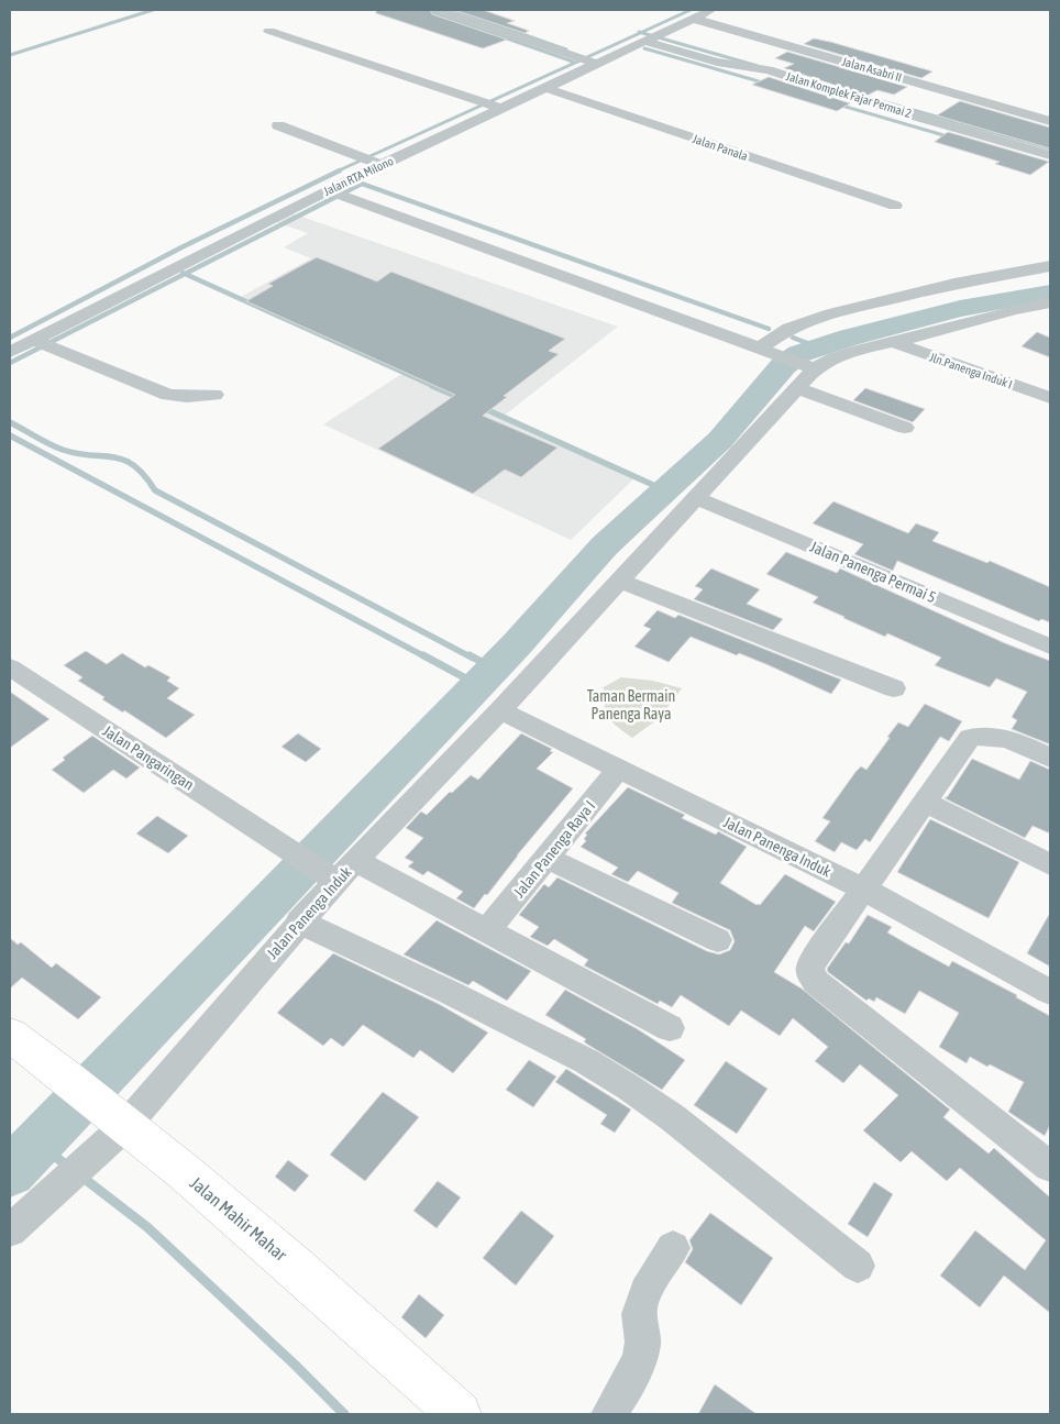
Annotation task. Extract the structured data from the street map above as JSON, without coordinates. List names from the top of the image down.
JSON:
{
  "streets": {
    "highway": ["Jalan Mahir Mahar"],
    "street": [
      "Jalan Asabri II",
      "Jalan Komplek Fajar Permai 2",
      "Jalan Panala",
      "Jalan RTA Milono",
      "Jln.Panenga Induk I",
      "Jalan Panenga Permai 5",
      "Jalan Pangaringan",
      "Jalan Panenga Induk",
      "Jalan Panenga Raya I"
    ]
  },
  "crossings": [
    ["Jalan Asabri II", "Jalan RTA Milono"],
    ["Jalan Komplek Fajar Permai 2", "Jalan RTA Milono"],
    ["Jalan Panala", "Jalan RTA Milono"],
    ["Jalan Panenga Permai 5", "Jalan Panenga Induk"],
    ["Jalan Pangaringan", "Jalan Panenga Induk"],
    ["Jalan Panenga Induk", "Jalan Panenga Raya I"],
    ["Jalan Panenga Induk", "Jalan Mahir Mahar"]
  ],
  "parks": ["Taman Bermain Panenga Raya"]
}
